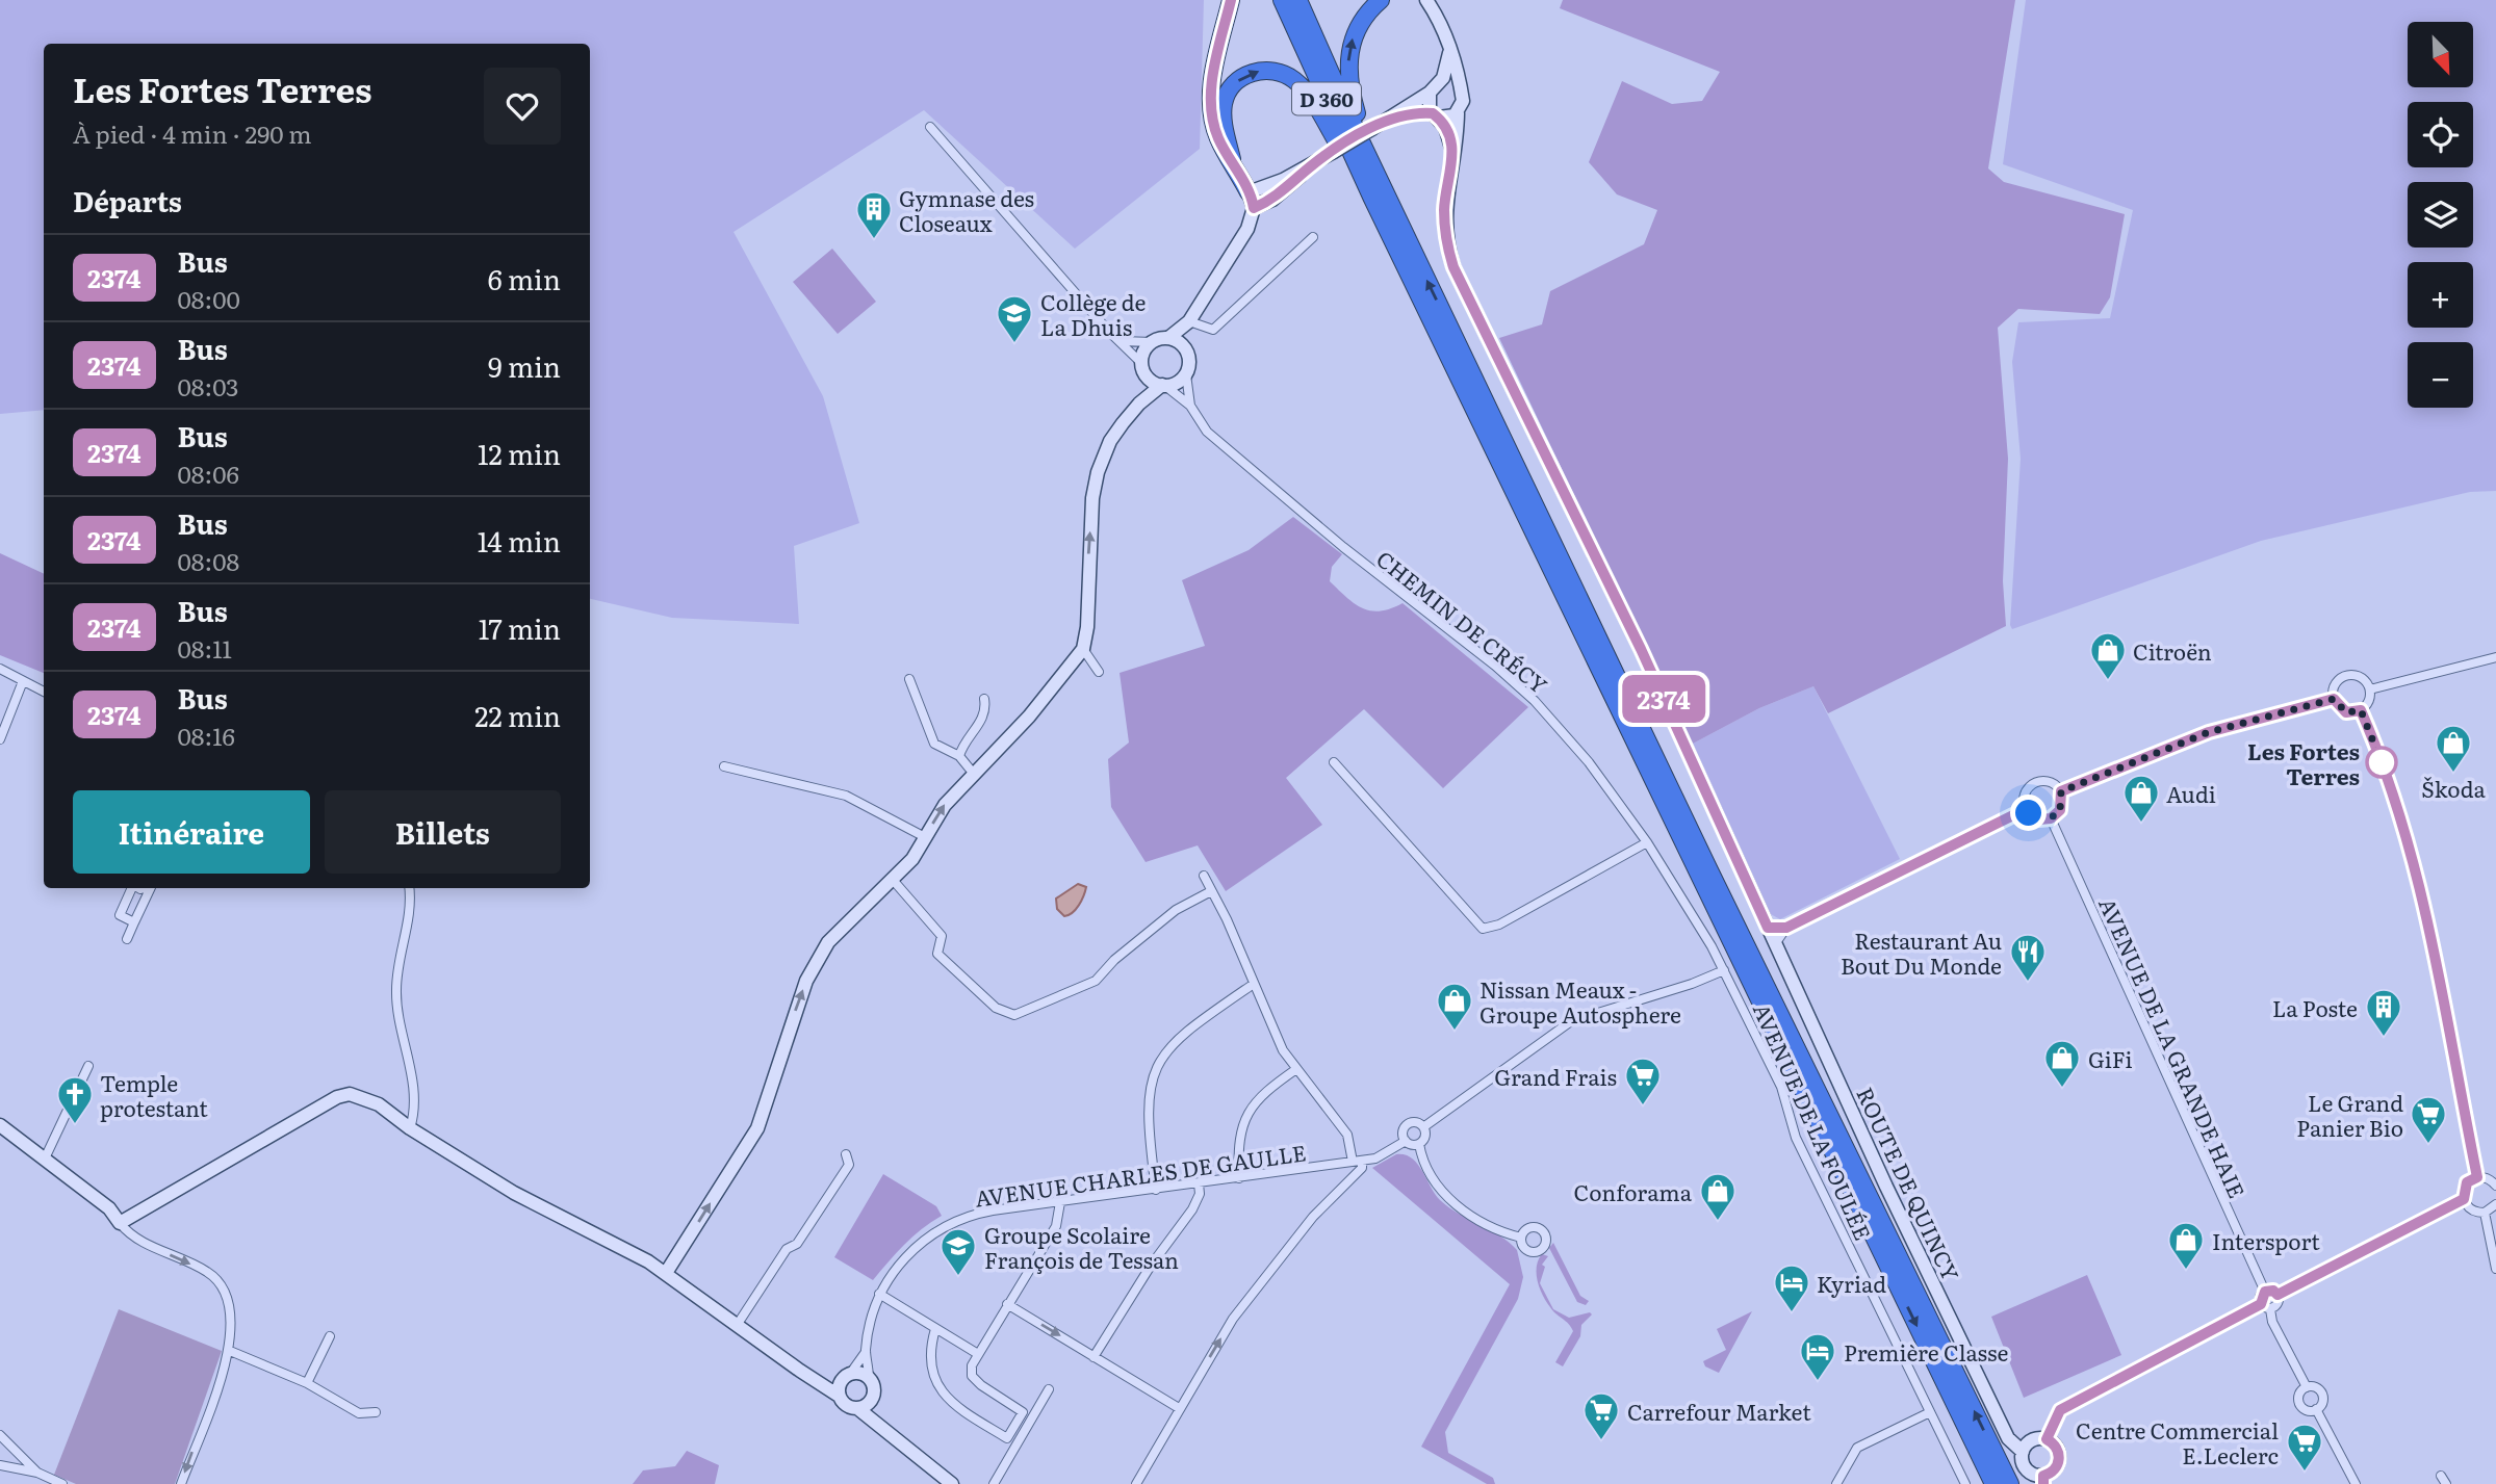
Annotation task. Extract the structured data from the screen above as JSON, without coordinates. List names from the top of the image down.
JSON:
{
  "streets": {
    "highway": ["D 360"],
    "street": [
      "CHEMIN DE CRÉCY",
      "AVENUE DE LA GRANDE HAIE",
      "AVENUE DE LA FOULÉE",
      "AVENUE CHARLES DE GAULLE",
      "ROUTE DE QUINCY"
    ]
  },
  "crossings": [
    ["CHEMIN DE CRÉCY", "AVENUE DE LA FOULÉE"]
  ],
  "places": {
    "building": ["Gymnase des Closeaux", "La Poste"],
    "school or university": ["Collège de La Dhuis", "Groupe Scolaire François de Tessan"],
    "shop": [
      "Citroën",
      "Škoda",
      "Audi",
      "Nissan Meaux - Groupe Autosphere",
      "GiFi",
      "Conforama",
      "Intersport"
    ],
    "other": ["Les Fortes Terres"],
    "restaurant": ["Restaurant Au Bout Du Monde"],
    "supermarket": [
      "Grand Frais",
      "Le Grand Panier Bio",
      "Carrefour Market",
      "Centre Commercial E.Leclerc"
    ],
    "church": ["Temple protestant"],
    "hotel": ["Kyriad", "Première Classe"]
  },
  "lines": ["bus line 2374"],
  "north": "bottom right",
  "page": {
    "on_map": "2374",
    "map_buttons": ["+", "−"],
    "heading": [
      ["Les Fortes Terres", "À pied · 4 min · 290 m"],
      "Départs"
    ],
    "list": [
      {
        "mark": "2374",
        "name": "Bus",
        "note": "08:00",
        "value": "6 min"
      },
      {
        "mark": "2374",
        "name": "Bus",
        "note": "08:03",
        "value": "9 min"
      },
      {
        "mark": "2374",
        "name": "Bus",
        "note": "08:06",
        "value": "12 min"
      },
      {
        "mark": "2374",
        "name": "Bus",
        "note": "08:08",
        "value": "14 min"
      },
      {
        "mark": "2374",
        "name": "Bus",
        "note": "08:11",
        "value": "17 min"
      },
      {
        "mark": "2374",
        "name": "Bus",
        "note": "08:16",
        "value": "22 min"
      }
    ],
    "buttons": ["Itinéraire", "Billets"]
  }
}
